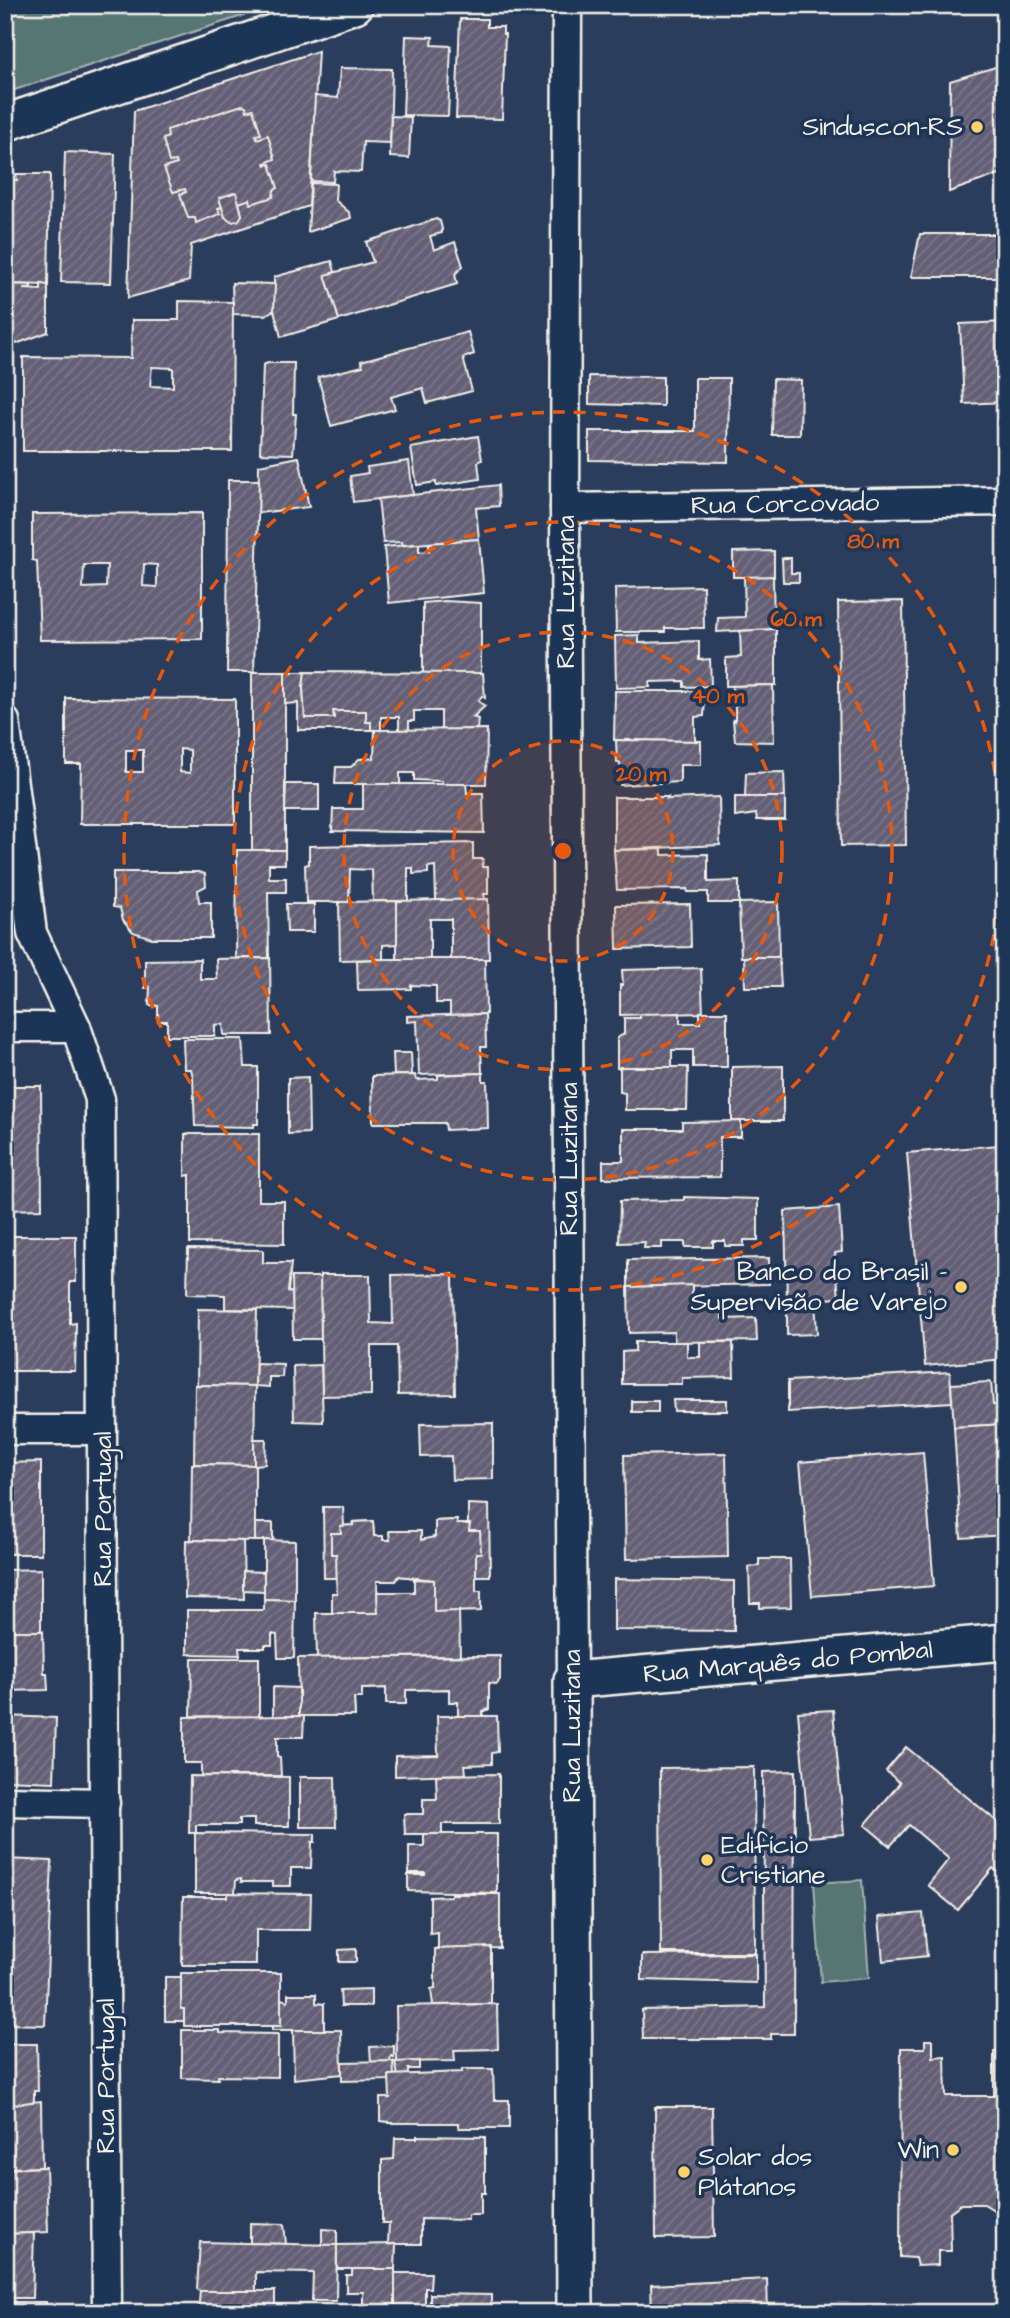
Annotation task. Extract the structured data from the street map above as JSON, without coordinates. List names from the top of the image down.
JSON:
{
  "streets": {
    "street": [
      "Rua Corcovado",
      "Rua Luzitana",
      "Rua Portugal",
      "Rua Marquês do Pombal"
    ]
  },
  "crossings": [
    ["Rua Corcovado", "Rua Luzitana"],
    ["Rua Luzitana", "Rua Marquês do Pombal"]
  ],
  "places": [
    "Sinduscon-RS",
    "Banco do Brasil - Supervisão de Varejo",
    "Edifício Cristiane",
    "Win",
    "Solar dos Plátanos"
  ],
  "rings": [
    "80 m",
    "60 m",
    "40 m",
    "20 m"
  ]
}
